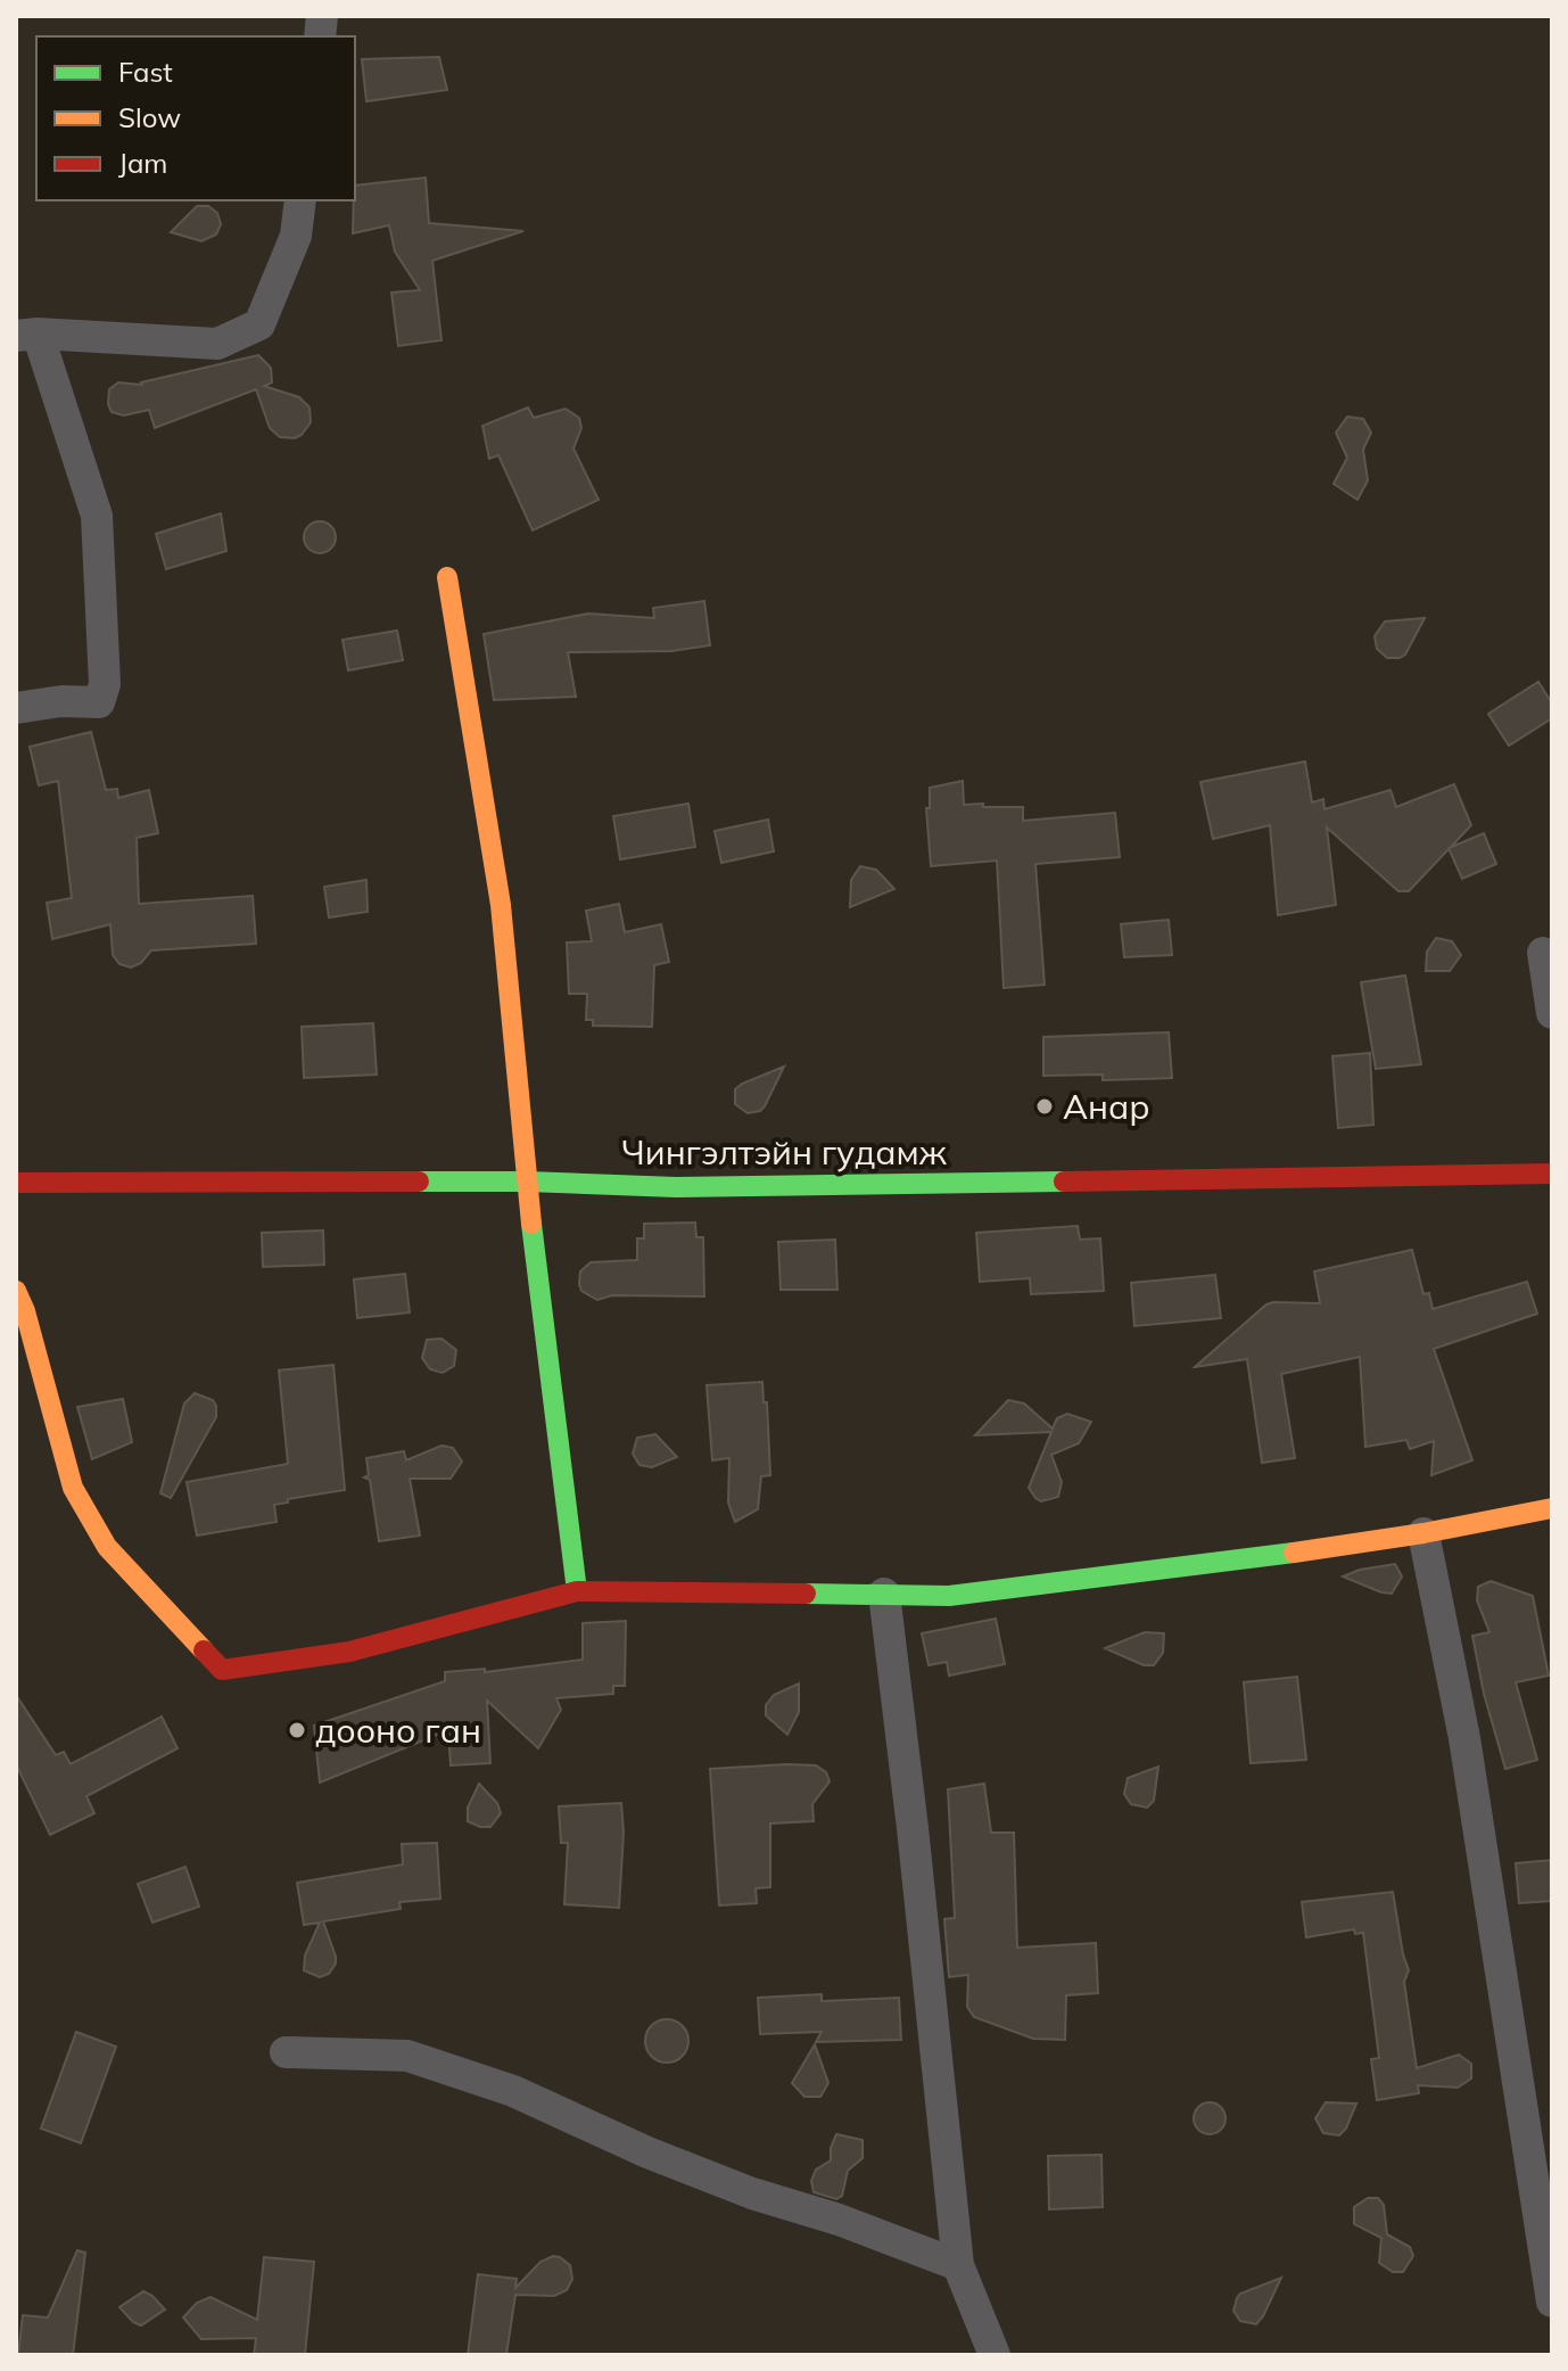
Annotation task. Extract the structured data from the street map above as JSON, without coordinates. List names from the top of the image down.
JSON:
{
  "streets": {
    "street": ["Чингэлтэйн гудамж"]
  },
  "places": ["Анар", "дооно ган"],
  "legend": ["Fast", "Slow", "Jam"]
}
